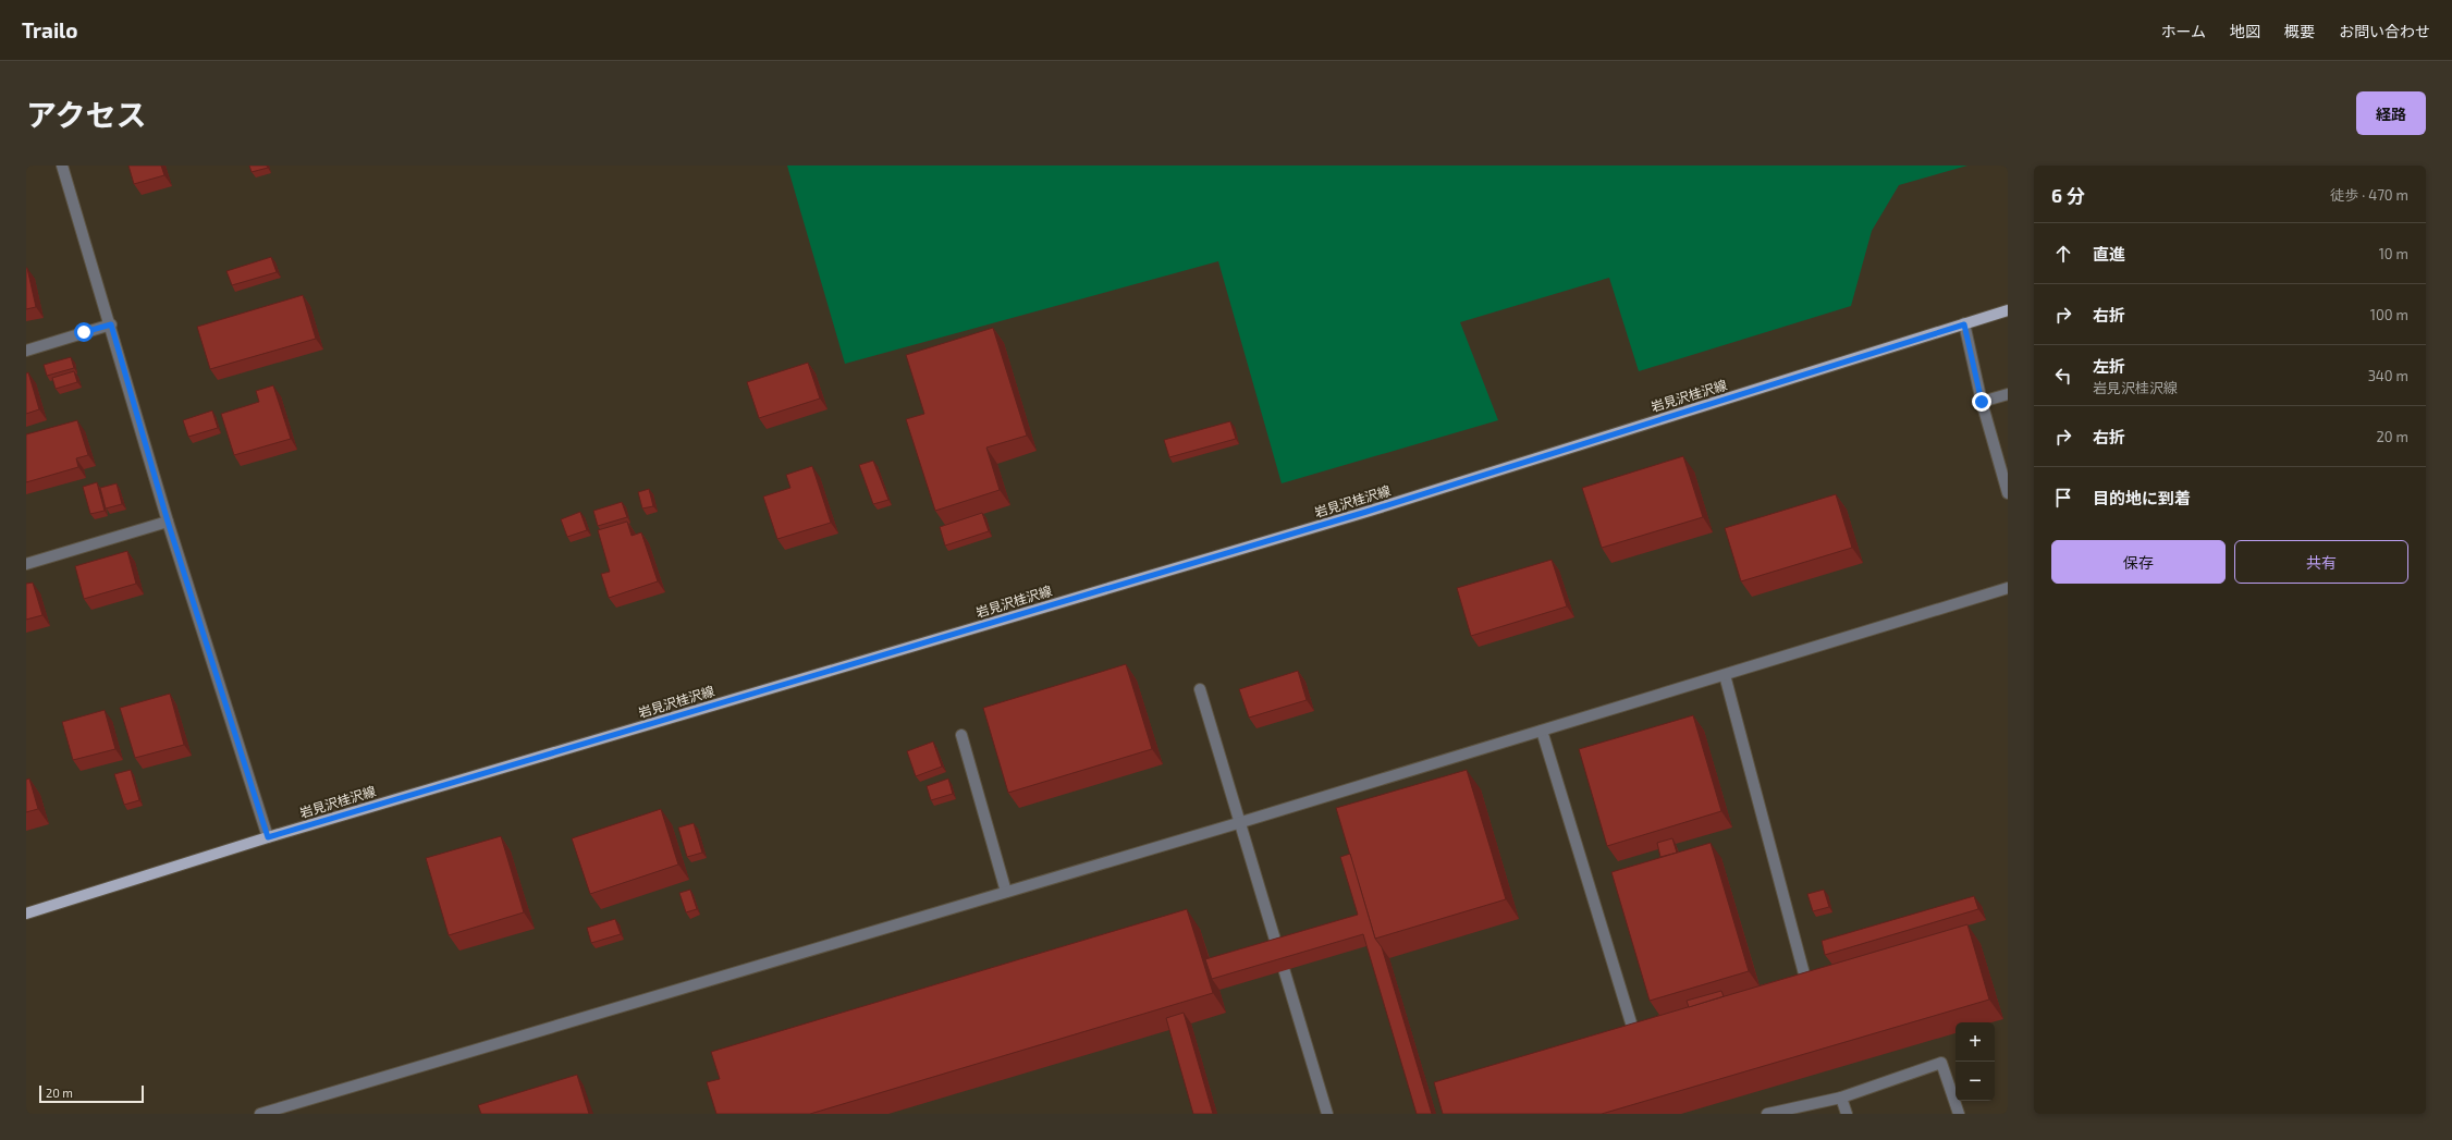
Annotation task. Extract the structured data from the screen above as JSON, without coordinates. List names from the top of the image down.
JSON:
{
  "streets": {
    "main road": ["岩見沢桂沢線"]
  },
  "scale_bar": "20 m",
  "page": {
    "header": "Trailo",
    "nav": [
      "ホーム",
      "地図",
      "概要",
      "お問い合わせ"
    ],
    "title": "アクセス",
    "buttons": [
      "経路",
      ["保存", "共有"]
    ],
    "heading": ["6 分", "徒歩 · 470 m"],
    "list": [
      ["直進", "10 m"],
      ["右折", "100 m"],
      ["左折", "岩見沢桂沢線", "340 m"],
      ["右折", "20 m"],
      "目的地に到着"
    ],
    "map_buttons": ["+", "−"],
    "scale": "20 m"
  }
}
